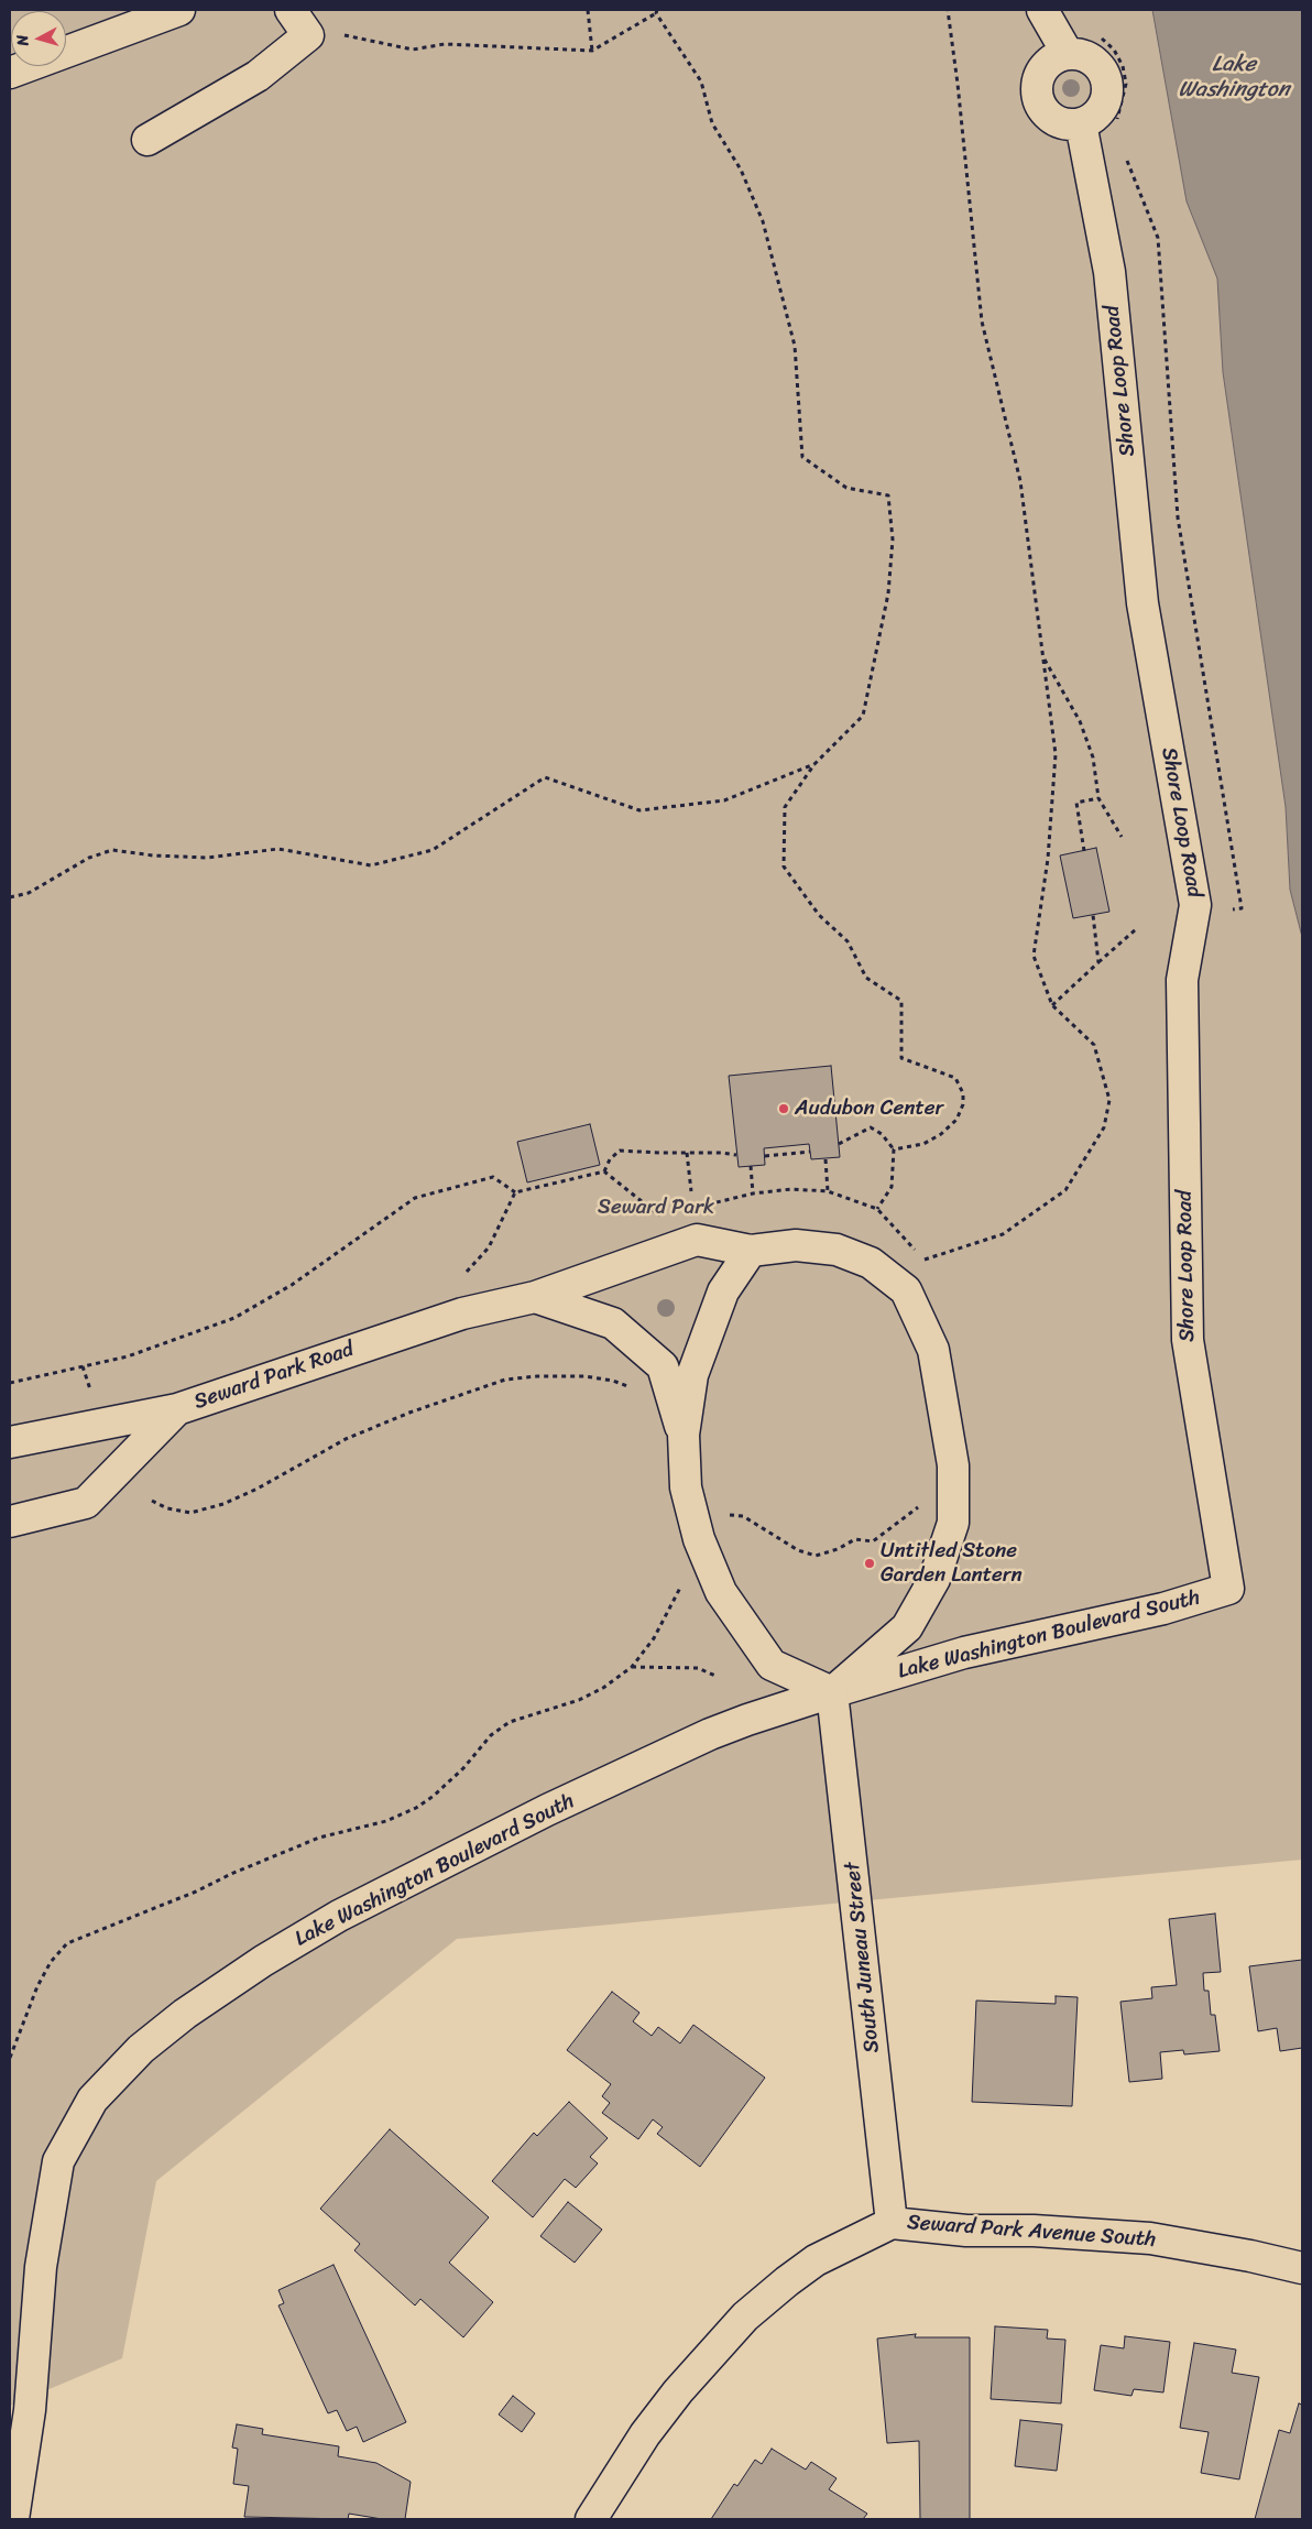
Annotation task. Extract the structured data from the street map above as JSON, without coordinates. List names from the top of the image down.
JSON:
{
  "streets": {
    "street": [
      "Shore Loop Road",
      "Seward Park Road",
      "Lake Washington Boulevard South",
      "South Juneau Street",
      "Seward Park Avenue South"
    ]
  },
  "crossings": [
    ["Shore Loop Road", "Lake Washington Boulevard South"],
    ["Seward Park Road", "Lake Washington Boulevard South"],
    ["Seward Park Road", "South Juneau Street"],
    ["Lake Washington Boulevard South", "South Juneau Street"],
    ["South Juneau Street", "Seward Park Avenue South"]
  ],
  "water": ["Lake Washington"],
  "parks": ["Seward Park"],
  "places": ["Audubon Center", "Untitled Stone Garden Lantern"],
  "north": "left"
}
